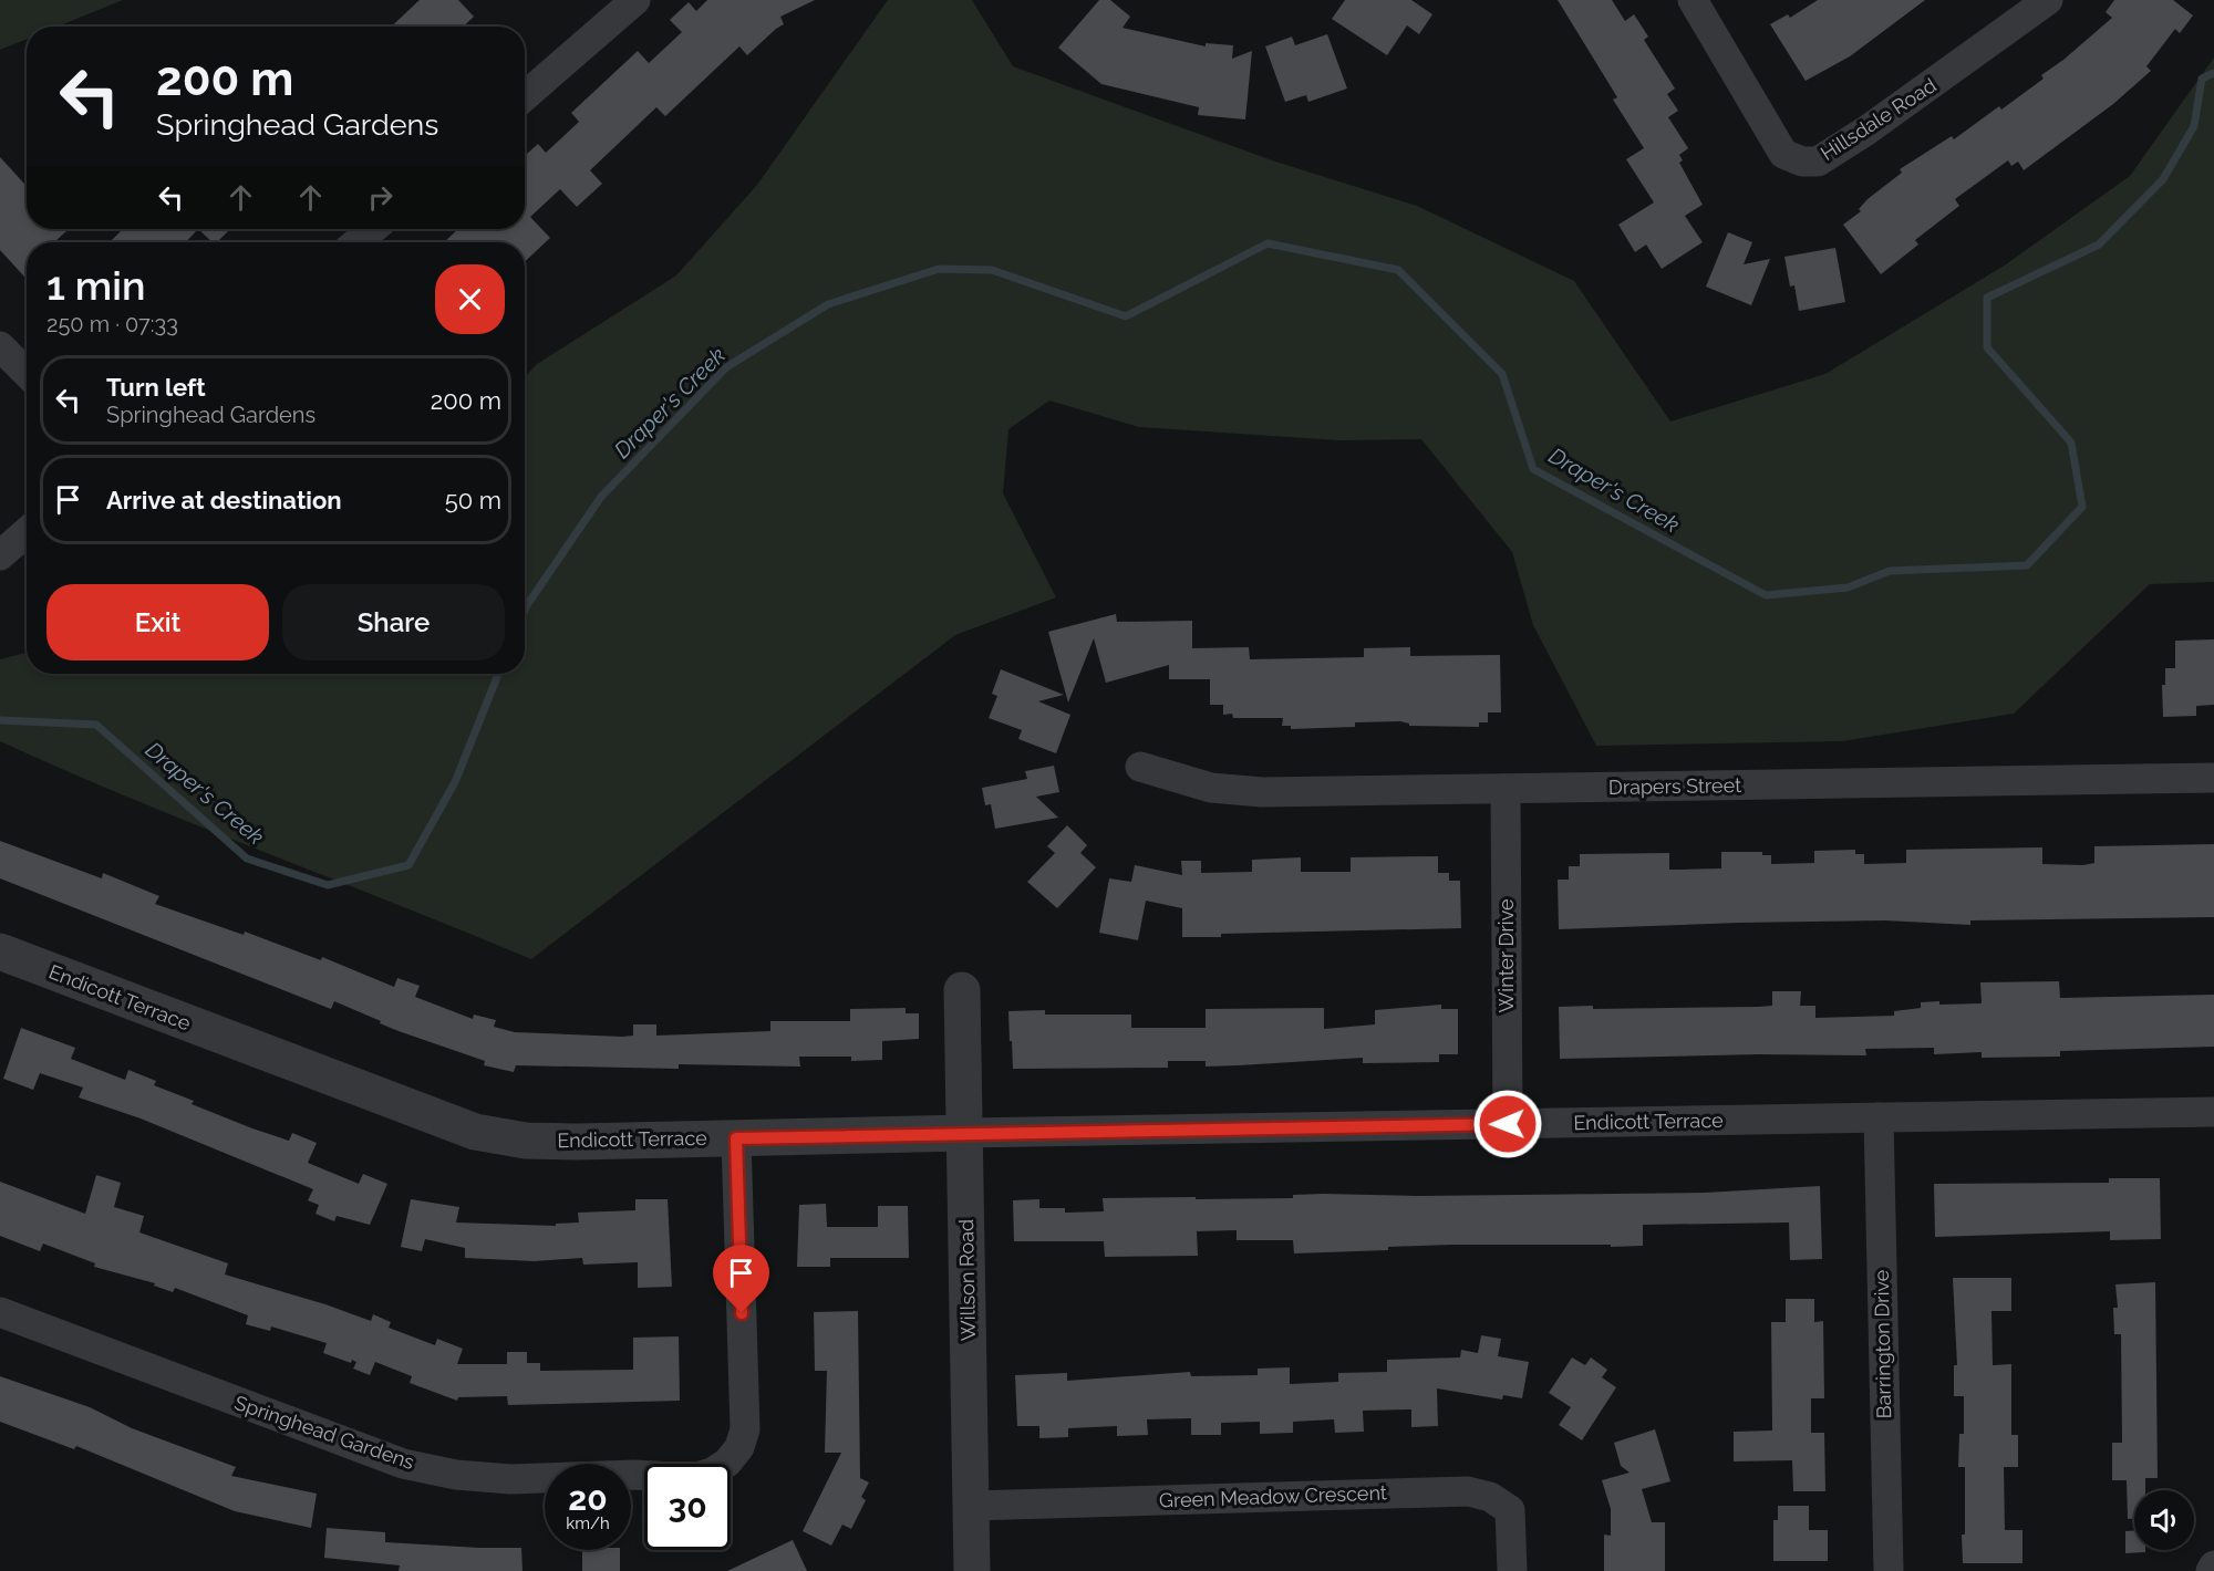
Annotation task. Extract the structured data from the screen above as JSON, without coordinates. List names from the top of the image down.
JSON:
{
  "streets": {
    "street": [
      "Hillsdale Road",
      "Drapers Street",
      "Winter Drive",
      "Endicott Terrace",
      "Willson Road",
      "Barrington Drive",
      "Springhead Gardens",
      "Green Meadow Crescent"
    ]
  },
  "crossings": [
    ["Drapers Street", "Winter Drive"],
    ["Winter Drive", "Endicott Terrace"],
    ["Endicott Terrace", "Willson Road"],
    ["Endicott Terrace", "Barrington Drive"],
    ["Endicott Terrace", "Springhead Gardens"],
    ["Willson Road", "Green Meadow Crescent"]
  ],
  "water": ["Draper's Creek"],
  "page": {
    "turn": ["200 m", "Springhead Gardens"],
    "heading": ["1 min", "250 m · 07:33"],
    "list": [
      {
        "name": "Turn left",
        "note": "Springhead Gardens",
        "value": "200 m"
      },
      {
        "name": "Arrive at destination",
        "value": "50 m"
      }
    ],
    "buttons": ["Exit", "Share"],
    "speed": "20 km/h",
    "limit": "30"
  }
}
